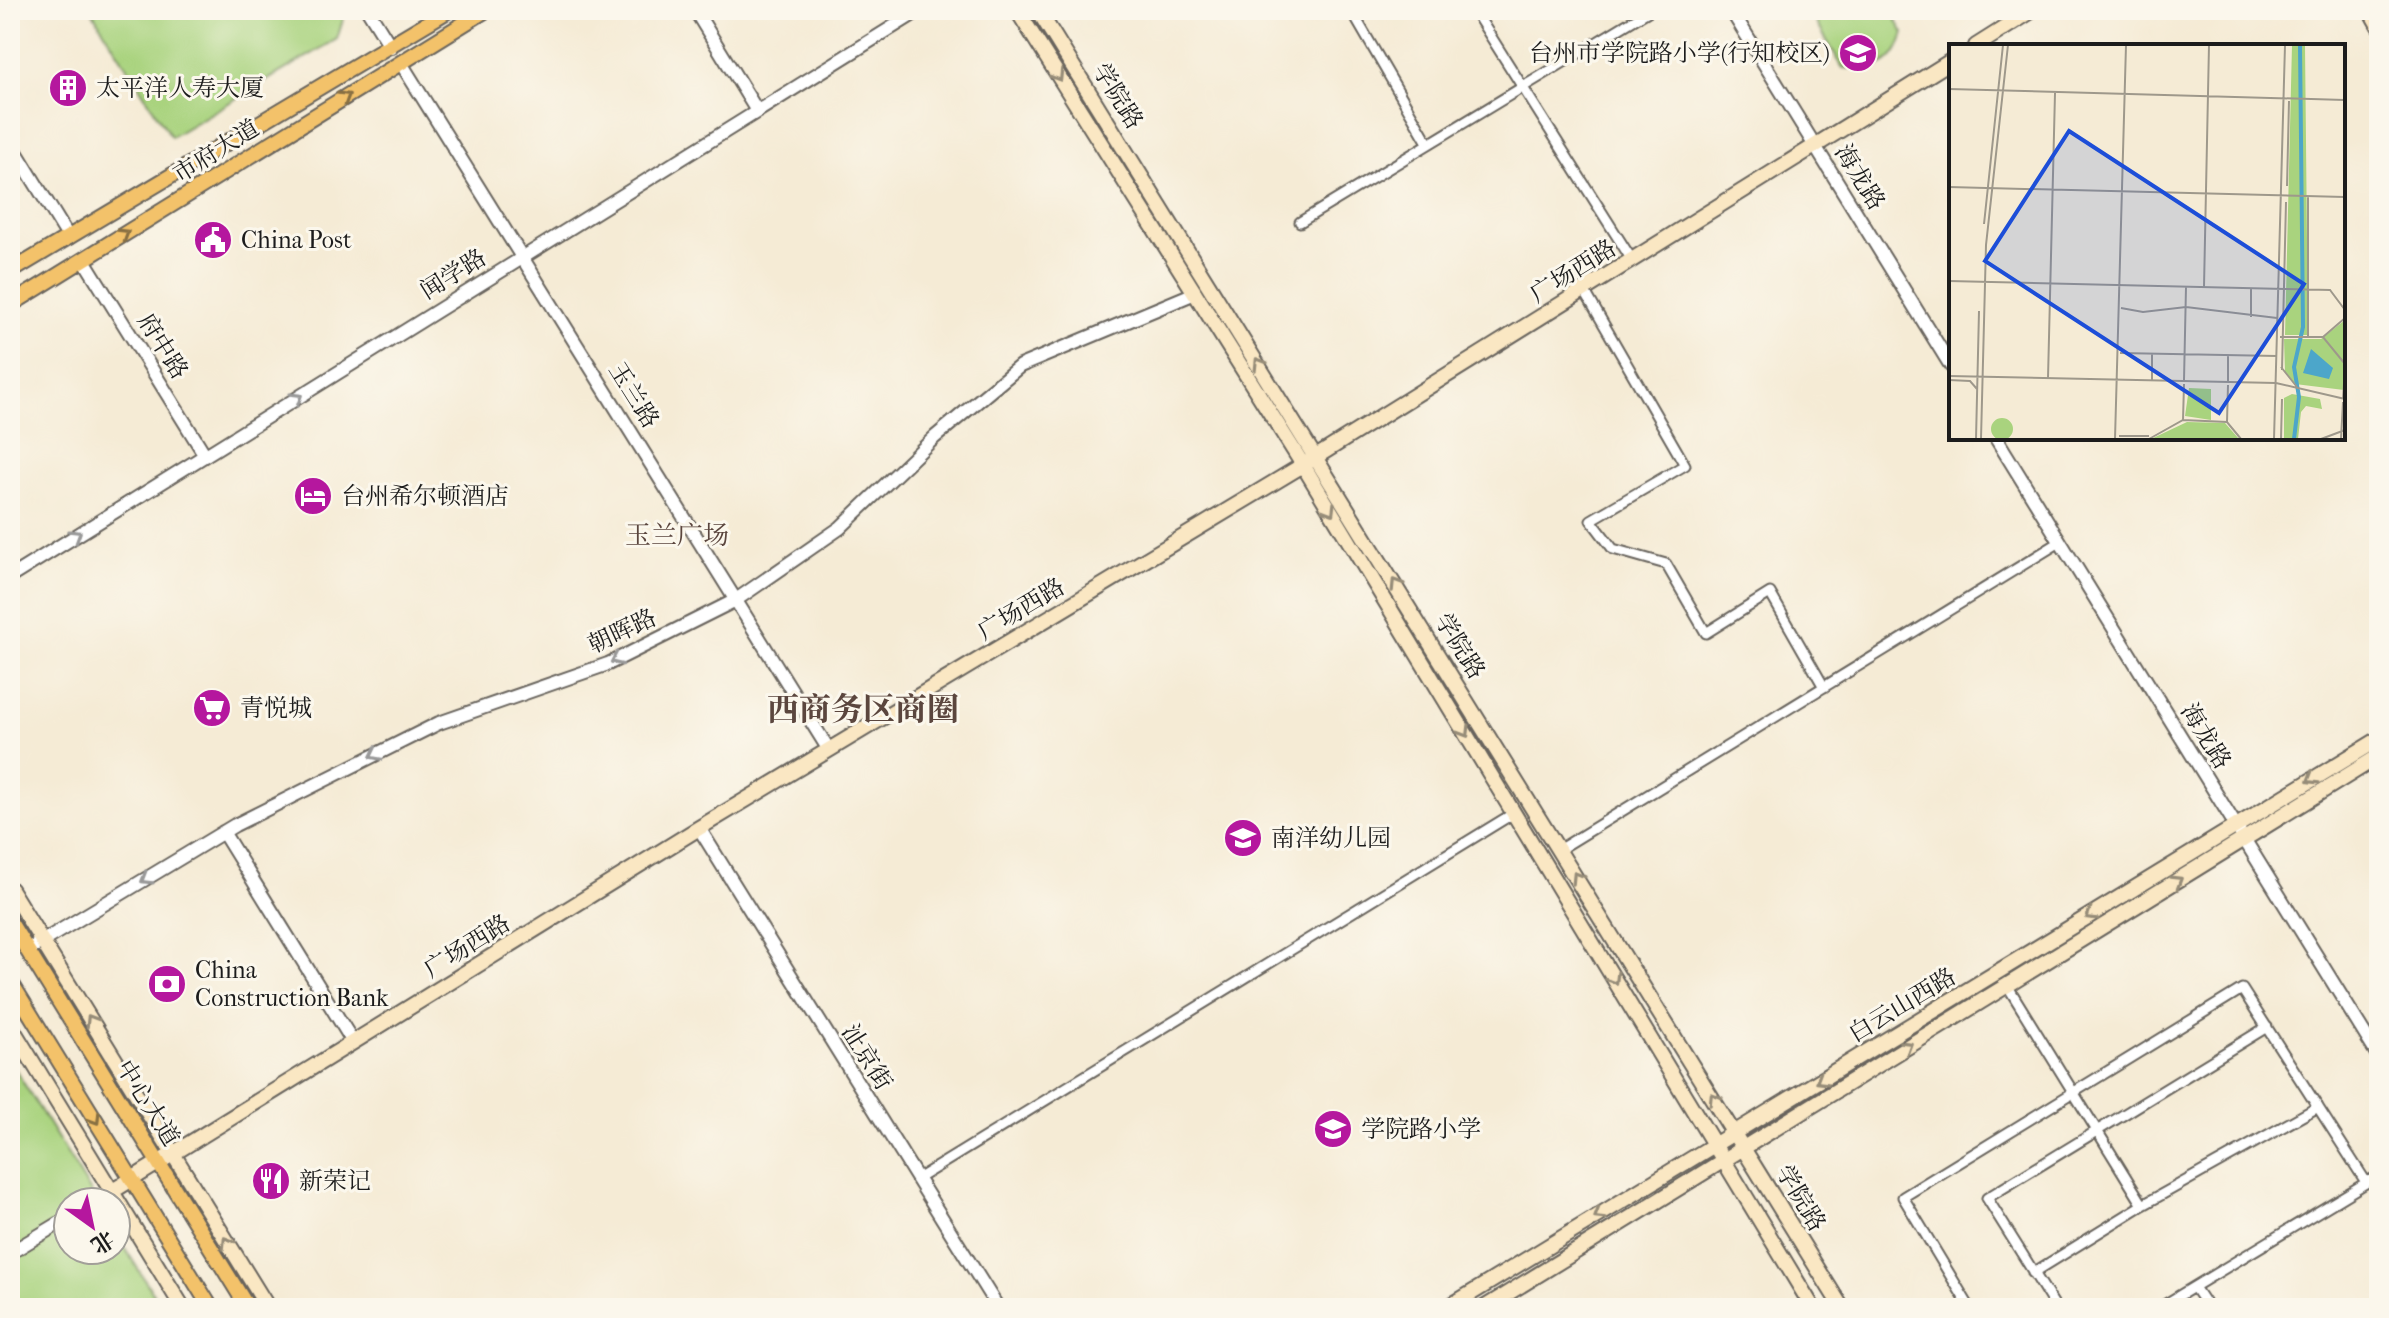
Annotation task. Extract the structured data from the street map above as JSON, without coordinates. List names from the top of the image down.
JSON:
{
  "streets": {
    "main road": [
      "学院路",
      "市府大道",
      "广场西路",
      "白云山西路",
      "中心大道"
    ],
    "street": [
      "海龙路",
      "闻学路",
      "府中路",
      "玉兰路",
      "朝晖路",
      "沚京街"
    ]
  },
  "crossings": [
    ["学院路", "广场西路"],
    ["学院路", "朝晖路"],
    ["学院路", "白云山西路"],
    ["市府大道", "府中路"],
    ["市府大道", "玉兰路"],
    ["海龙路", "广场西路"],
    ["海龙路", "白云山西路"],
    ["广场西路", "玉兰路"],
    ["广场西路", "沚京街"],
    ["广场西路", "中心大道"],
    ["闻学路", "府中路"],
    ["闻学路", "玉兰路"],
    ["玉兰路", "朝晖路"],
    ["朝晖路", "中心大道"]
  ],
  "one_way": ["闻学路", "朝晖路"],
  "districts": ["玉兰广场", "西商务区商圈"],
  "places": {
    "school or university": ["台州市学院路小学(行知校区)", "南洋幼儿园", "学院路小学"],
    "building": ["太平洋人寿大厦"],
    "public building": ["China Post"],
    "hotel": ["台州希尔顿酒店"],
    "supermarket": ["青悦城"],
    "bank": ["China Construction Bank"],
    "restaurant": ["新荣记"]
  },
  "north": "bottom right"
}
